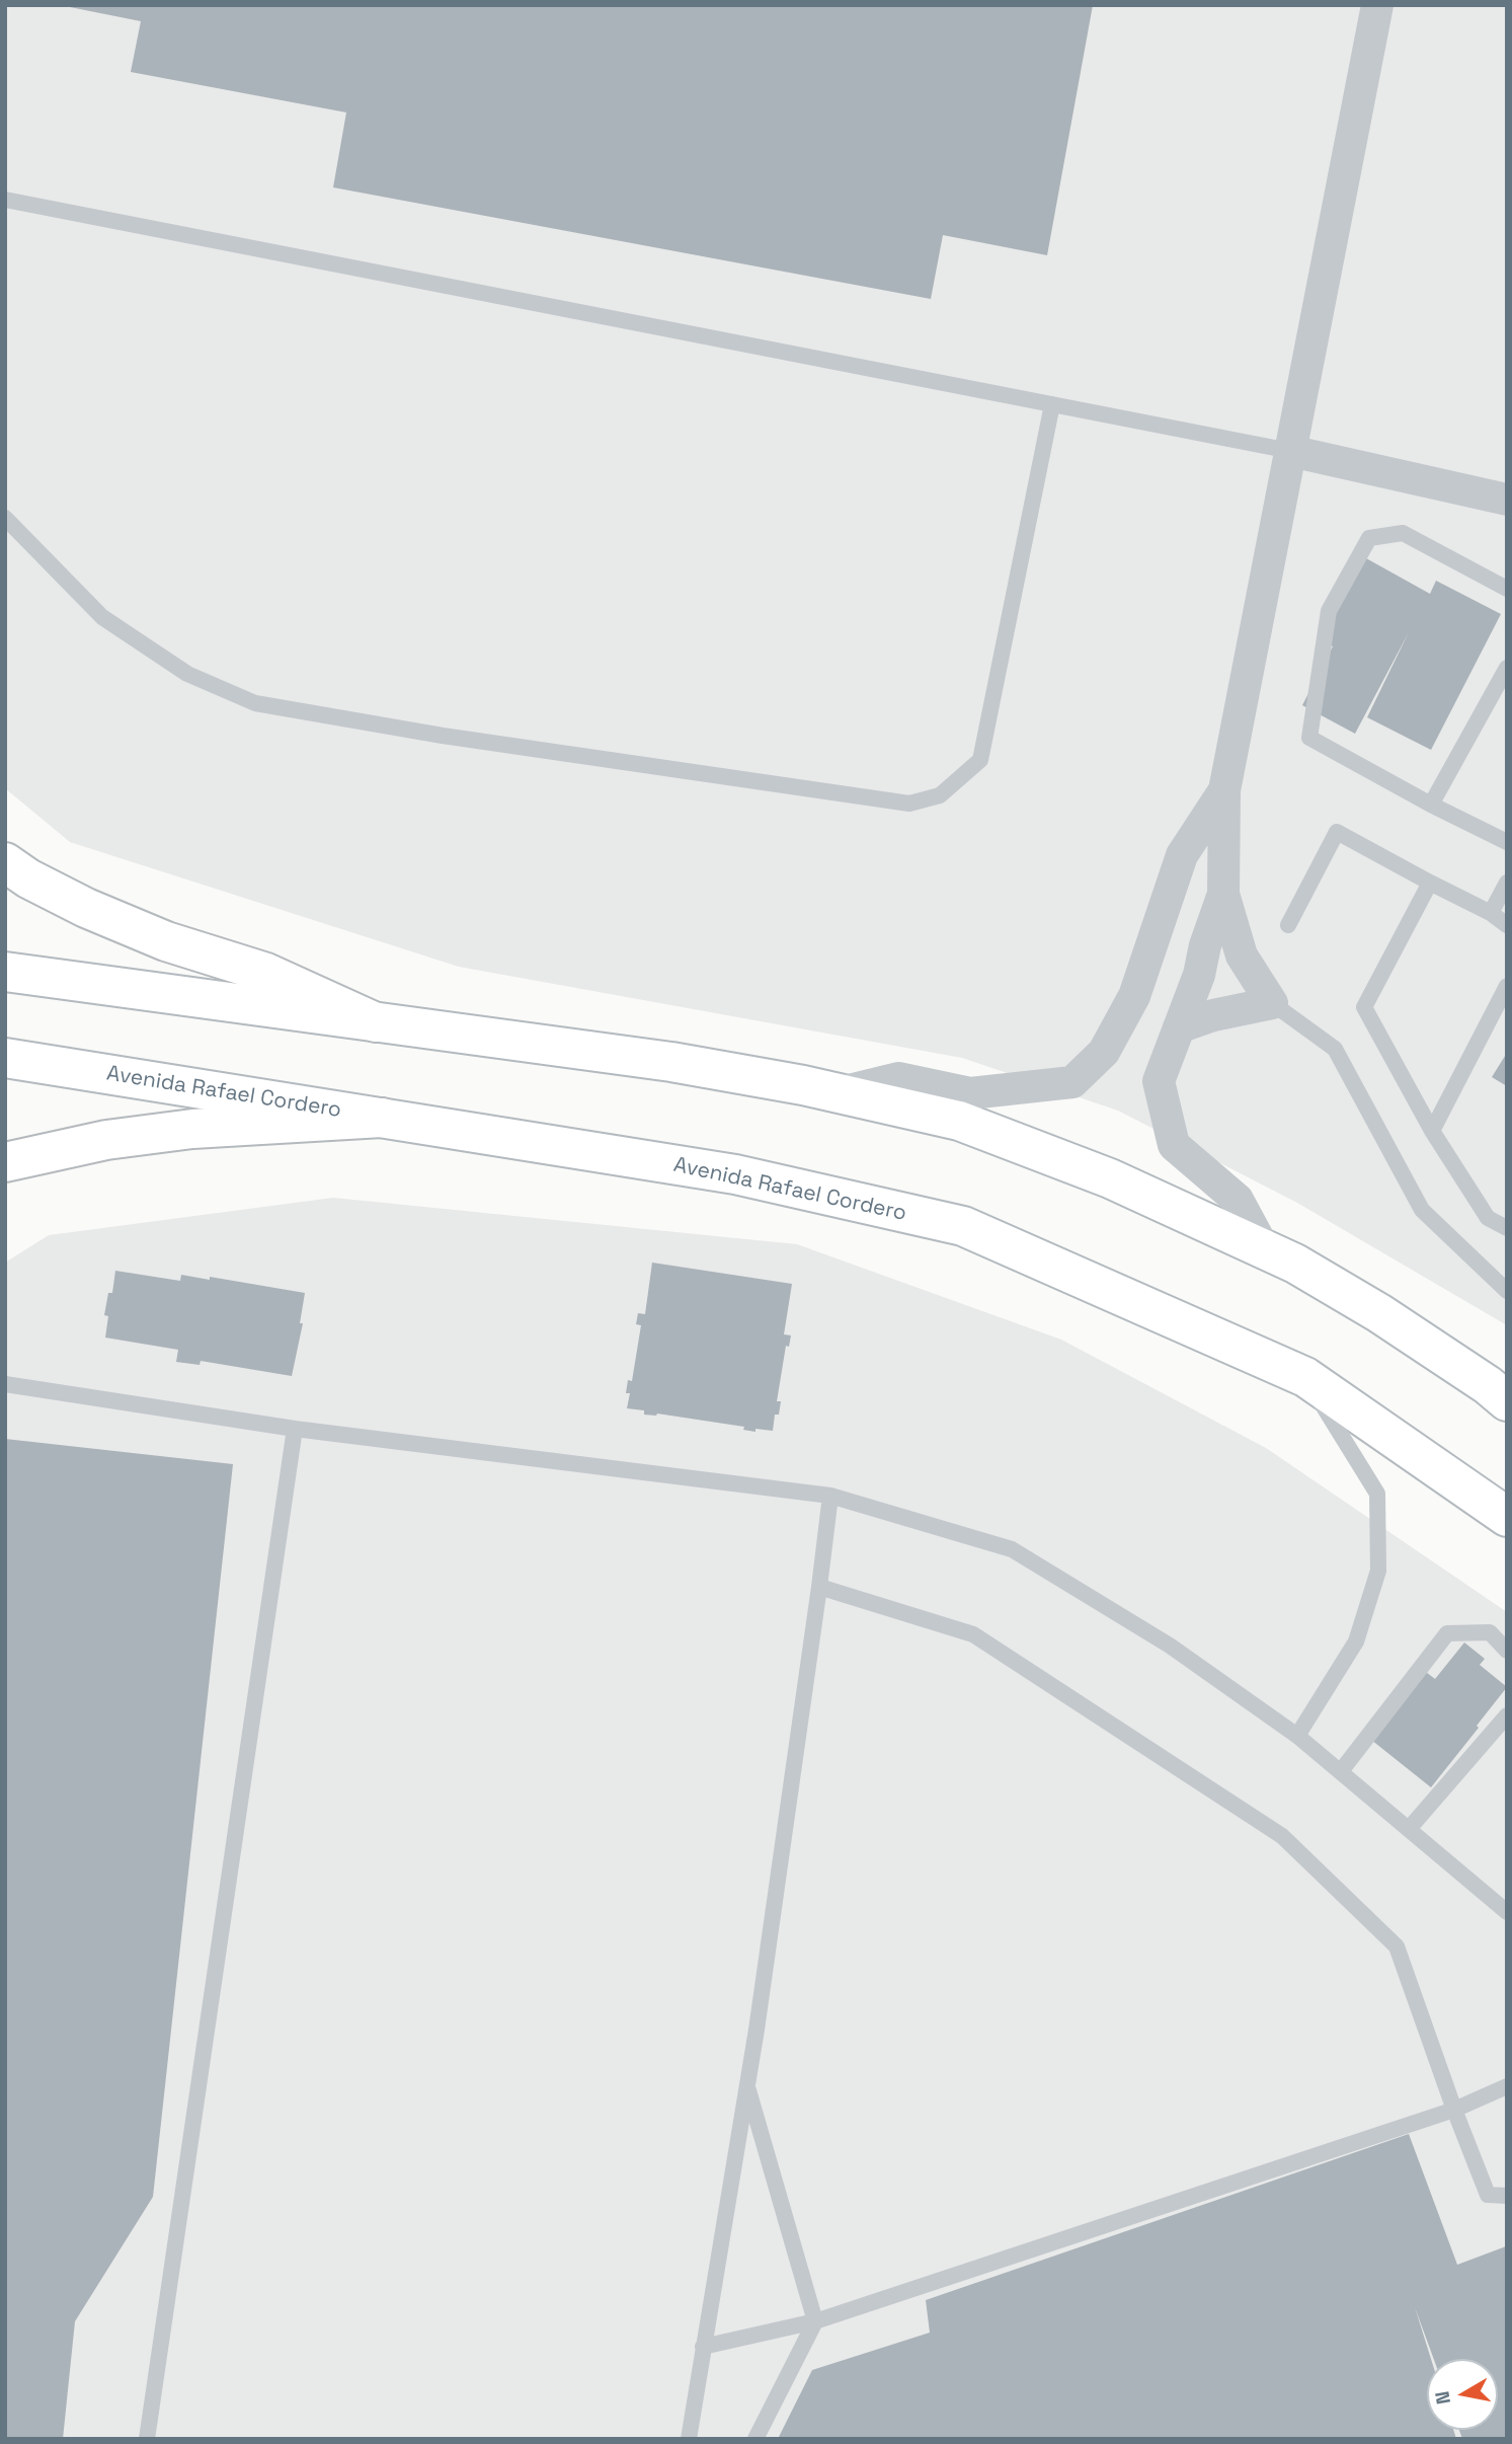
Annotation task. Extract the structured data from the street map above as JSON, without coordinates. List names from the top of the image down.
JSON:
{
  "streets": {
    "main road": ["Avenida Rafael Cordero"]
  },
  "north": "left"
}
